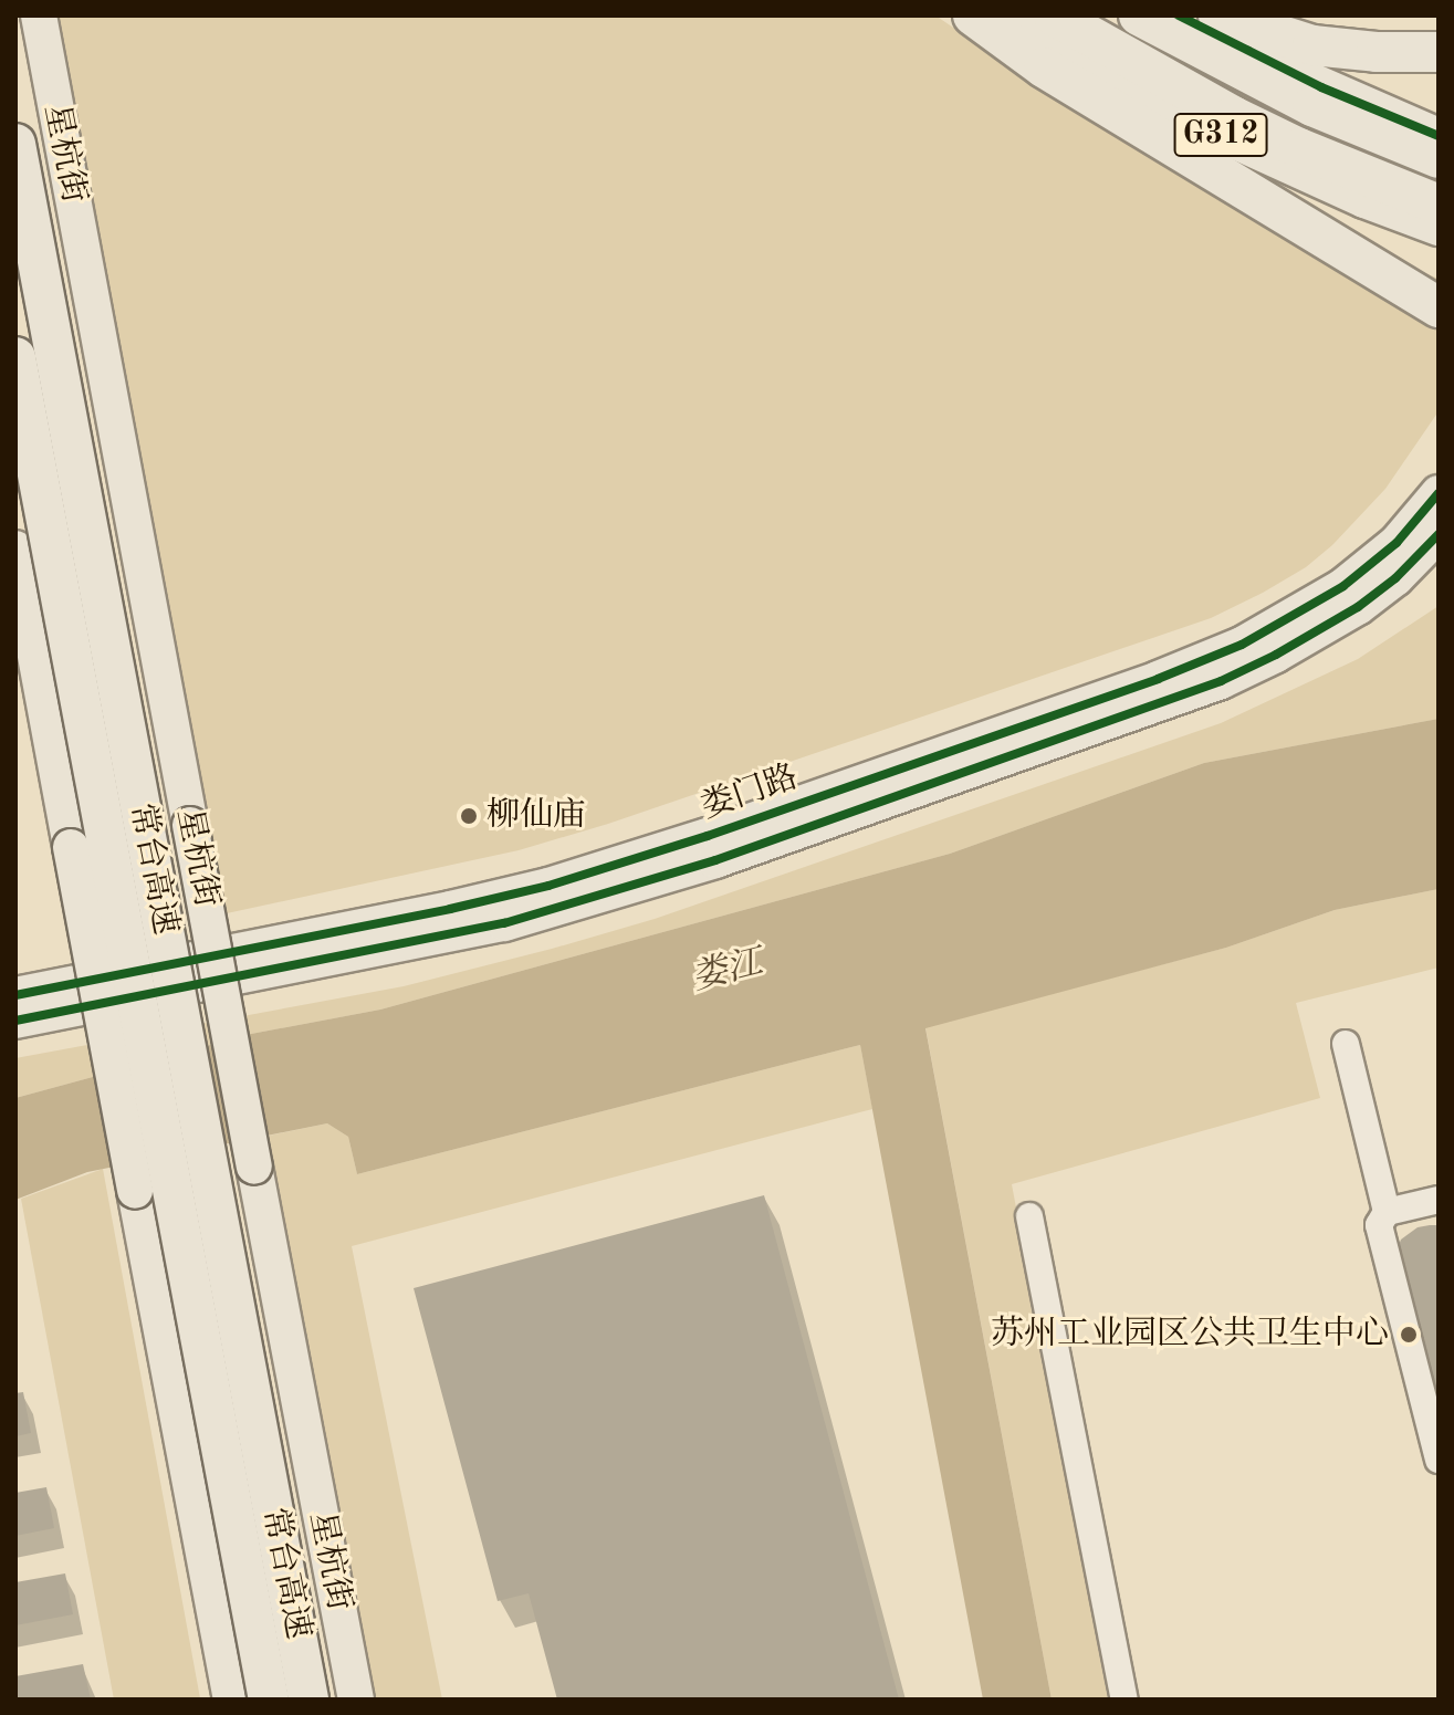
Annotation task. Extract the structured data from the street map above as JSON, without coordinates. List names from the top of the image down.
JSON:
{
  "streets": {
    "highway": ["常台高速"],
    "main road": ["G312", "星杭街", "娄门路"]
  },
  "water": ["娄江"],
  "places": ["柳仙庙", "苏州工业园区公共卫生中心"]
}
